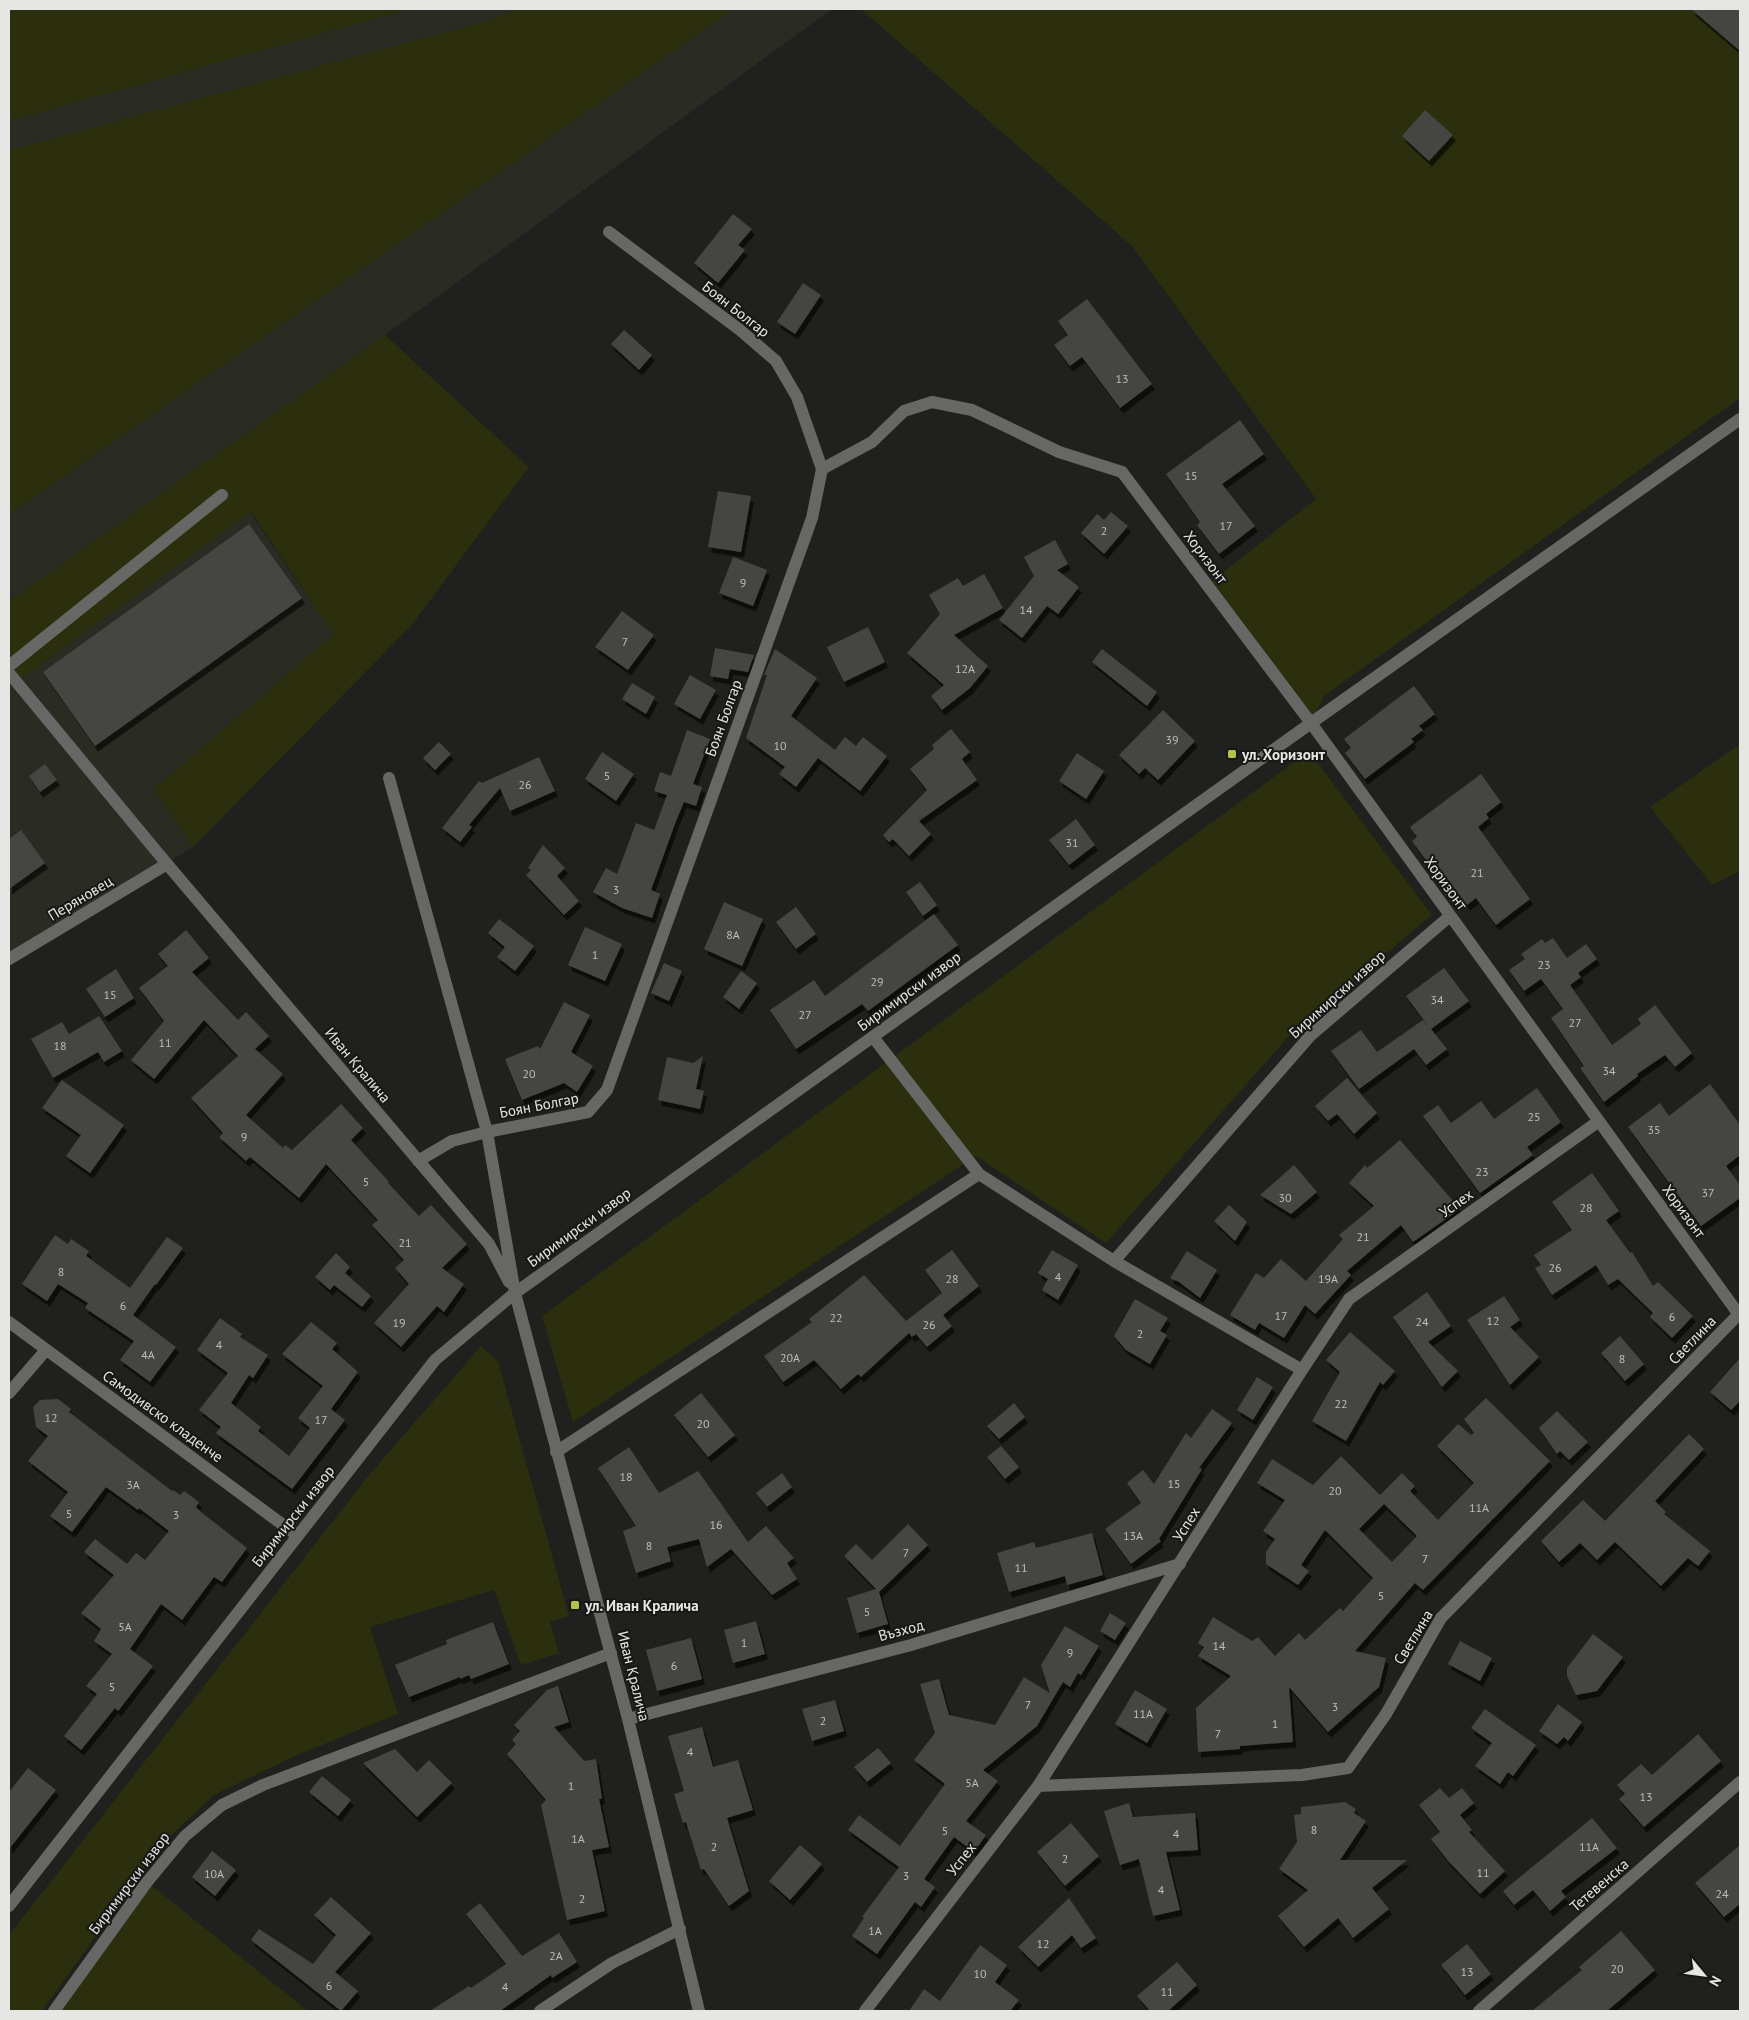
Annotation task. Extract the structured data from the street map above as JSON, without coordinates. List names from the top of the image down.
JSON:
{
  "streets": {
    "street": [
      "Боян Болгар",
      "Хоризонт",
      "Перяновец",
      "Биримирски извор",
      "Иван Кралича",
      "Успех",
      "Светлина",
      "Самодивско кладенче",
      "Възход",
      "Тетевенска"
    ]
  },
  "crossings": [
    ["Боян Болгар", "Хоризонт"],
    ["Боян Болгар", "Иван Кралича"],
    ["Хоризонт", "Биримирски извор"],
    ["Хоризонт", "Успех"],
    ["Хоризонт", "Светлина"],
    ["Перяновец", "Иван Кралича"],
    ["Биримирски извор", "Иван Кралича"],
    ["Биримирски извор", "Самодивско кладенче"],
    ["Иван Кралича", "Възход"],
    ["Успех", "Светлина"],
    ["Успех", "Възход"]
  ],
  "places": {
    "transit": ["ул. Хоризонт", "ул. Иван Кралича"]
  },
  "house_numbers": [
    "13",
    "15",
    "17",
    "2",
    "9",
    "14",
    "7",
    "12А",
    "39",
    "10",
    "5",
    "26",
    "31",
    "21",
    "3",
    "8А",
    "1",
    "23",
    "29",
    "15",
    "34",
    "27",
    "27",
    "11",
    "18",
    "34",
    "20",
    "25",
    "35",
    "9",
    "23",
    "5",
    "37",
    "30",
    "28",
    "21",
    "21",
    "26",
    "8",
    "4",
    "28",
    "19А",
    "6",
    "17",
    "6",
    "22",
    "12",
    "24",
    "19",
    "26",
    "2",
    "4",
    "4А",
    "20А",
    "8",
    "22",
    "12",
    "17",
    "20",
    "18",
    "15",
    "3А",
    "20",
    "11А",
    "5",
    "3",
    "16",
    "13А",
    "8",
    "7",
    "7",
    "11",
    "5",
    "5",
    "5А",
    "1",
    "14",
    "9",
    "6",
    "5",
    "7",
    "3",
    "11А",
    "2",
    "1",
    "7",
    "4",
    "5А",
    "1",
    "13",
    "8",
    "5",
    "4",
    "1А",
    "2",
    "11А",
    "2",
    "11",
    "10А",
    "3",
    "4",
    "24",
    "2",
    "1А",
    "12",
    "2А",
    "20",
    "13",
    "10",
    "6",
    "4",
    "11"
  ],
  "north": "bottom right"
}
